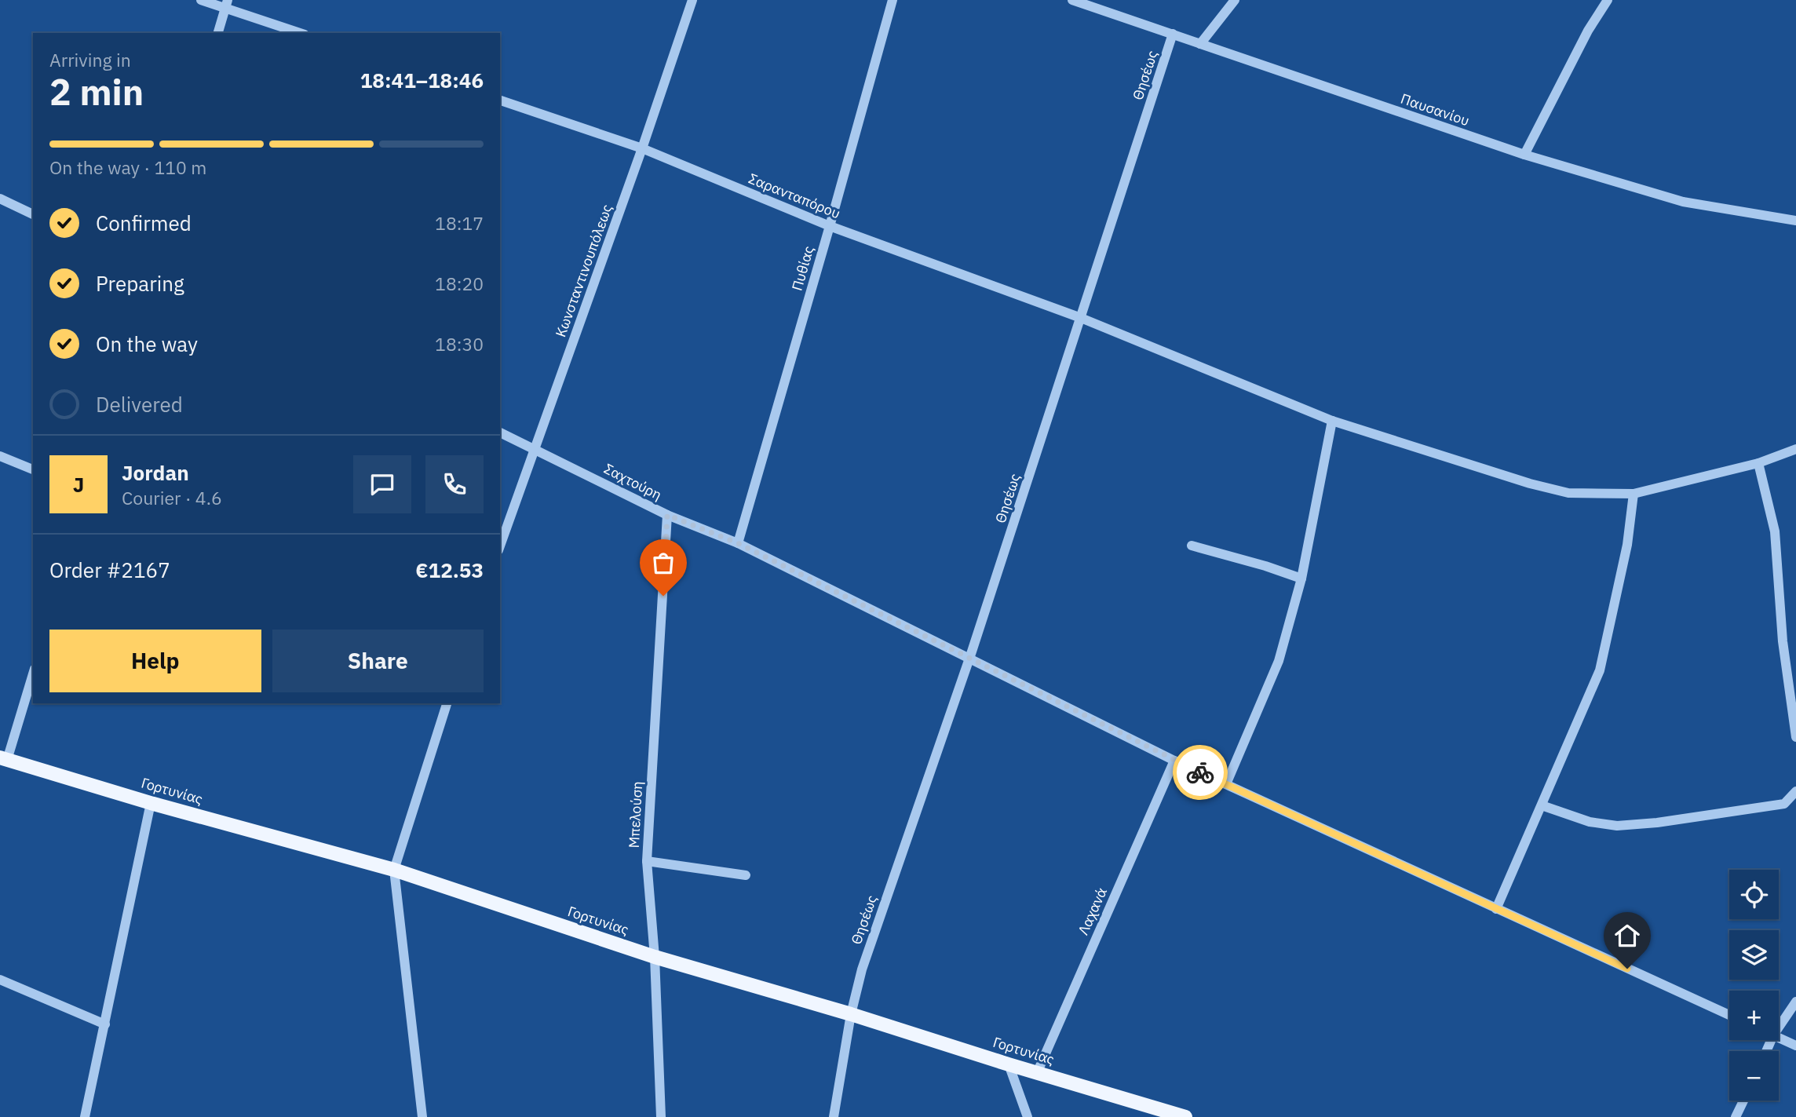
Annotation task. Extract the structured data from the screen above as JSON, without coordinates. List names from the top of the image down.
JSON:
{
  "streets": {
    "main road": ["Γορτυνίας"],
    "street": [
      "Θησέως",
      "Παυσανίου",
      "Σαρανταπόρου",
      "Πυθίας",
      "Κωνσταντινουπόλεως",
      "Σαχτούρη",
      "Μπελούση",
      "Λαχανά"
    ]
  },
  "crossings": [
    ["Θησέως", "Παυσανίου"],
    ["Θησέως", "Σαρανταπόρου"],
    ["Θησέως", "Σαχτούρη"],
    ["Θησέως", "Γορτυνίας"],
    ["Σαρανταπόρου", "Πυθίας"],
    ["Σαρανταπόρου", "Κωνσταντινουπόλεως"],
    ["Πυθίας", "Σαχτούρη"],
    ["Κωνσταντινουπόλεως", "Σαχτούρη"],
    ["Σαχτούρη", "Μπελούση"],
    ["Σαχτούρη", "Λαχανά"],
    ["Γορτυνίας", "Μπελούση"],
    ["Γορτυνίας", "Λαχανά"]
  ],
  "page": {
    "heading": ["2 min", "Arriving in", "18:41–18:46"],
    "panel": [
      "Jordan",
      "Courier · 4.6",
      "Order #2167",
      "€12.53"
    ],
    "bar": "On the way · 110 m",
    "list": [
      ["Confirmed", "18:17"],
      ["Preparing", "18:20"],
      ["On the way", "18:30"],
      "Delivered"
    ],
    "round": "J",
    "buttons": ["Help", "Share"],
    "map_buttons": ["+", "−"]
  }
}
